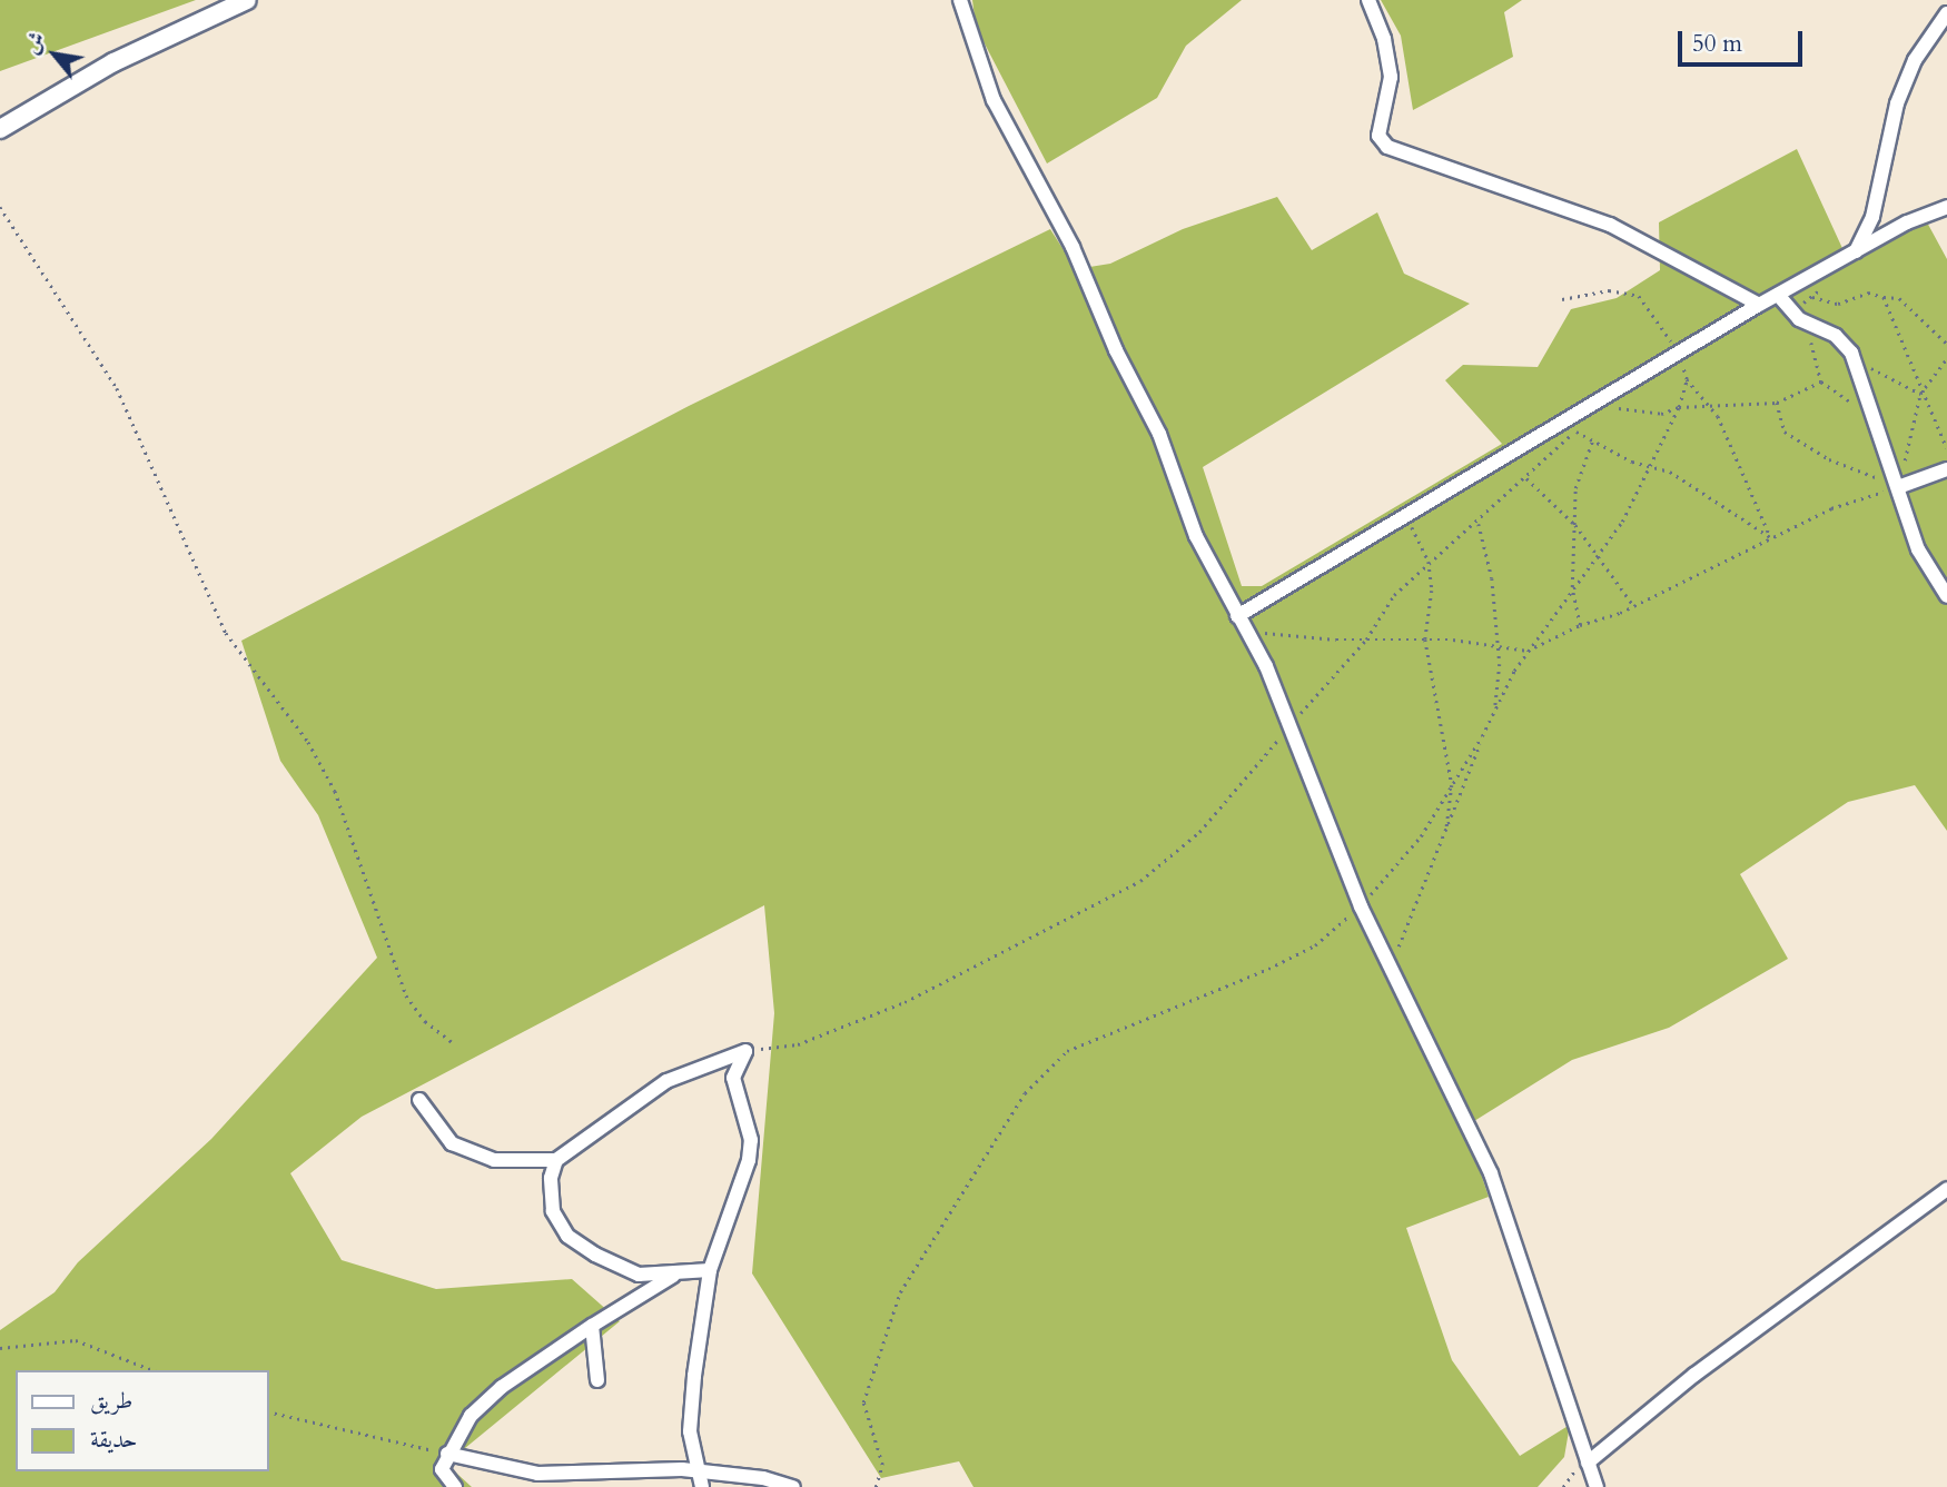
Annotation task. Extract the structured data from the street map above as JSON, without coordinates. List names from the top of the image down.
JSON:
{
  "legend": ["طريق", "حديقة"],
  "scale_bar": "50 m",
  "north": "top left"
}
